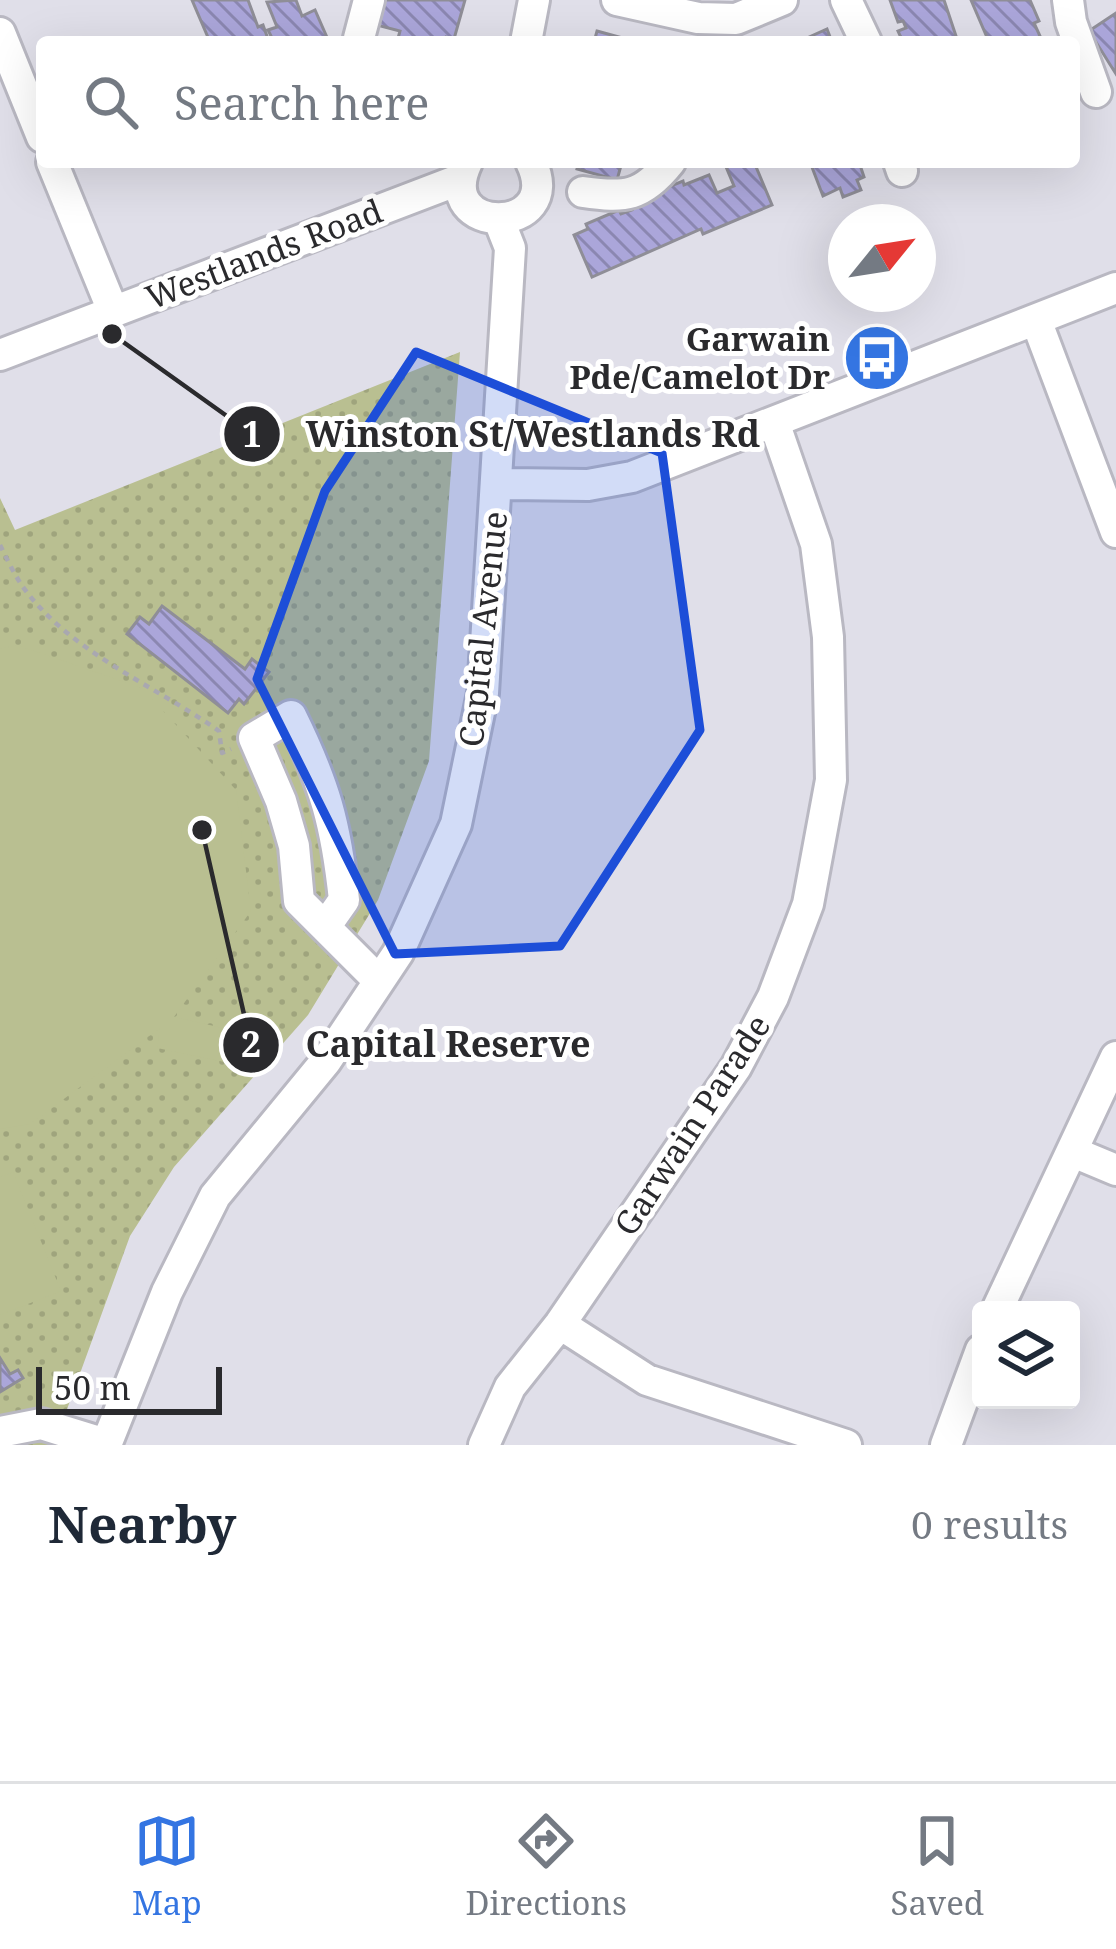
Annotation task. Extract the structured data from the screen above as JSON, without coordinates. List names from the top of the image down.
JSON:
{
  "streets": {
    "street": ["Westlands Road", "Capital Avenue", "Garwain Parade"]
  },
  "places": {
    "other": ["Winston St/Westlands Rd", "Capital Reserve"],
    "bus stop": ["Garwain Pde/Camelot Dr"]
  },
  "scale_bar": "50 m",
  "north": "top right",
  "page": {
    "search": "Search here",
    "scale": "50 m",
    "heading": ["Nearby", "0 results"],
    "nav": ["Map", "Directions", "Saved"]
  }
}
